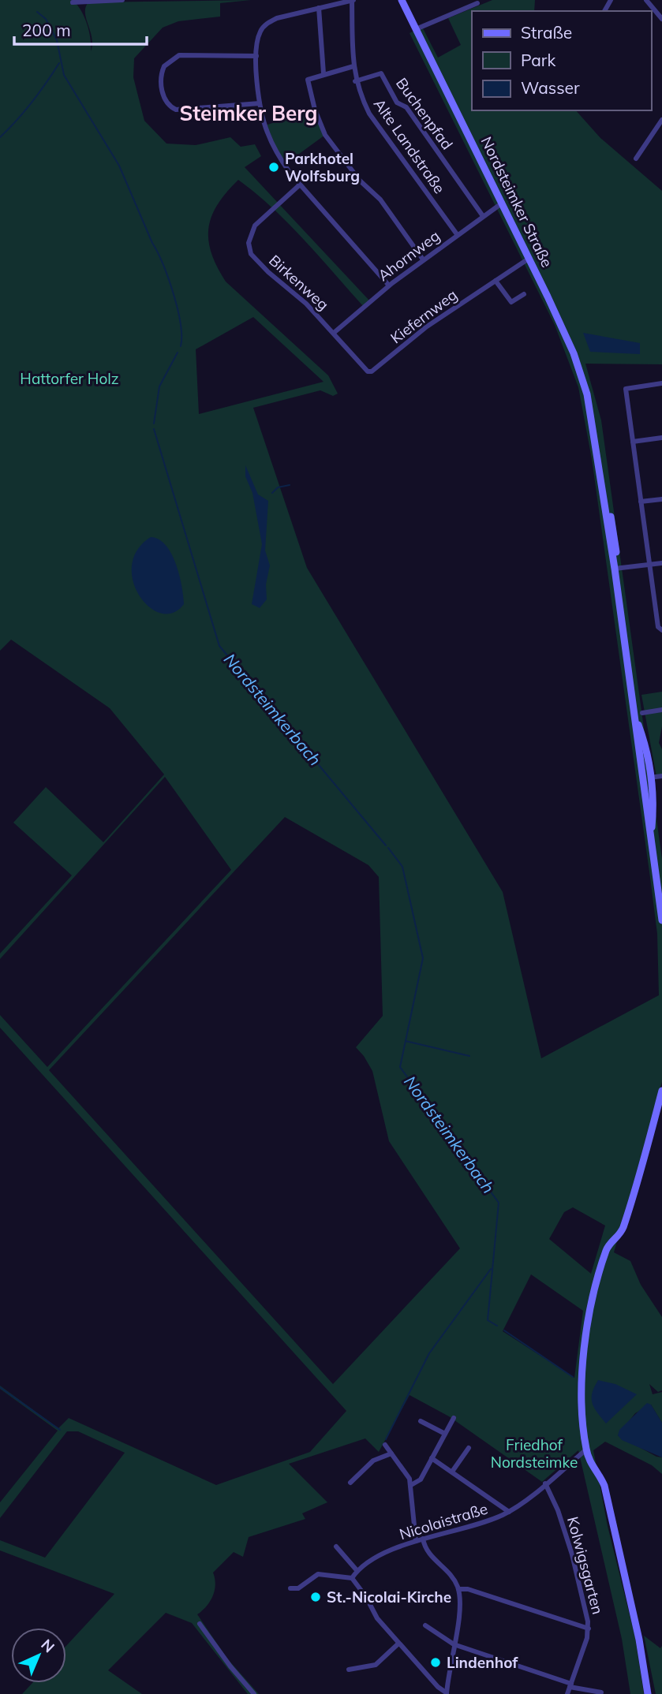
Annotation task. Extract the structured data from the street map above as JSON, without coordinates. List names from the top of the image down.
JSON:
{
  "streets": {
    "street": [
      "Buchenpfad",
      "Alte Landstraße",
      "Nordsteimker Straße",
      "Ahornweg",
      "Birkenweg",
      "Kiefernweg",
      "Nicolaistraße",
      "Kolwigsgarten"
    ]
  },
  "crossings": [
    ["Buchenpfad", "Alte Landstraße"],
    ["Buchenpfad", "Ahornweg"],
    ["Alte Landstraße", "Ahornweg"],
    ["Nordsteimker Straße", "Ahornweg"],
    ["Nordsteimker Straße", "Kiefernweg"],
    ["Ahornweg", "Birkenweg"],
    ["Birkenweg", "Kiefernweg"],
    ["Nicolaistraße", "Kolwigsgarten"]
  ],
  "districts": ["Steimker Berg"],
  "water": ["Nordsteimkerbach"],
  "parks": ["Hattorfer Holz", "Friedhof Nordsteimke"],
  "places": ["Parkhotel Wolfsburg", "St.-Nicolai-Kirche", "Lindenhof"],
  "legend": ["Straße", "Park", "Wasser"],
  "scale_bar": "200 m",
  "north": "top right"
}
